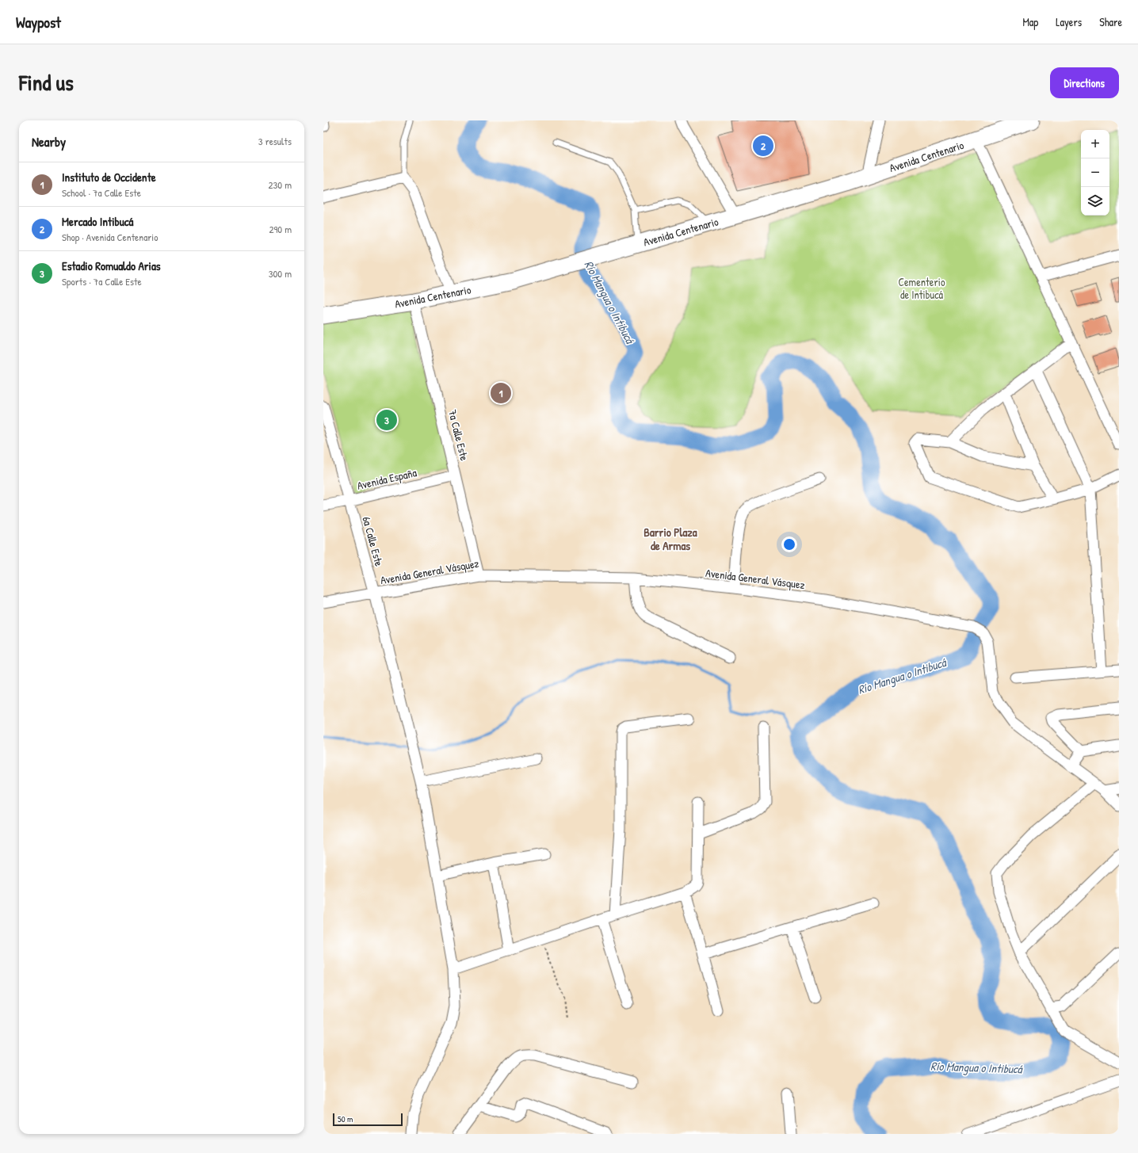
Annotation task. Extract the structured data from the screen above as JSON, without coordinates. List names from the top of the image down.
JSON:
{
  "streets": {
    "main road": ["Avenida Centenario"],
    "street": [
      "7a Calle Este",
      "Avenida España",
      "6a Calle Este",
      "Avenida General Vásquez"
    ]
  },
  "crossings": [
    ["Avenida Centenario", "7a Calle Este"],
    ["7a Calle Este", "Avenida España"],
    ["7a Calle Este", "Avenida General Vásquez"],
    ["Avenida España", "6a Calle Este"],
    ["6a Calle Este", "Avenida General Vásquez"]
  ],
  "districts": ["Barrio Plaza de Armas"],
  "water": ["Río Mangua o Intibucá"],
  "parks": ["Cementerio de Intibucá"],
  "scale_bar": "50 m",
  "page": {
    "header": "Waypost",
    "nav": ["Map", "Layers", "Share"],
    "title": "Find us",
    "buttons": "Directions",
    "heading": ["Nearby", "3 results"],
    "map_buttons": ["+", "−"],
    "pins": ["2", "1", "3"],
    "list": [
      {
        "mark": "1",
        "name": "Instituto de Occidente",
        "note": "School · 7a Calle Este",
        "value": "230 m"
      },
      {
        "mark": "2",
        "name": "Mercado Intibucá",
        "note": "Shop · Avenida Centenario",
        "value": "290 m"
      },
      {
        "mark": "3",
        "name": "Estadio Romualdo Arias",
        "note": "Sports · 7a Calle Este",
        "value": "300 m"
      }
    ],
    "scale": "50 m"
  }
}
